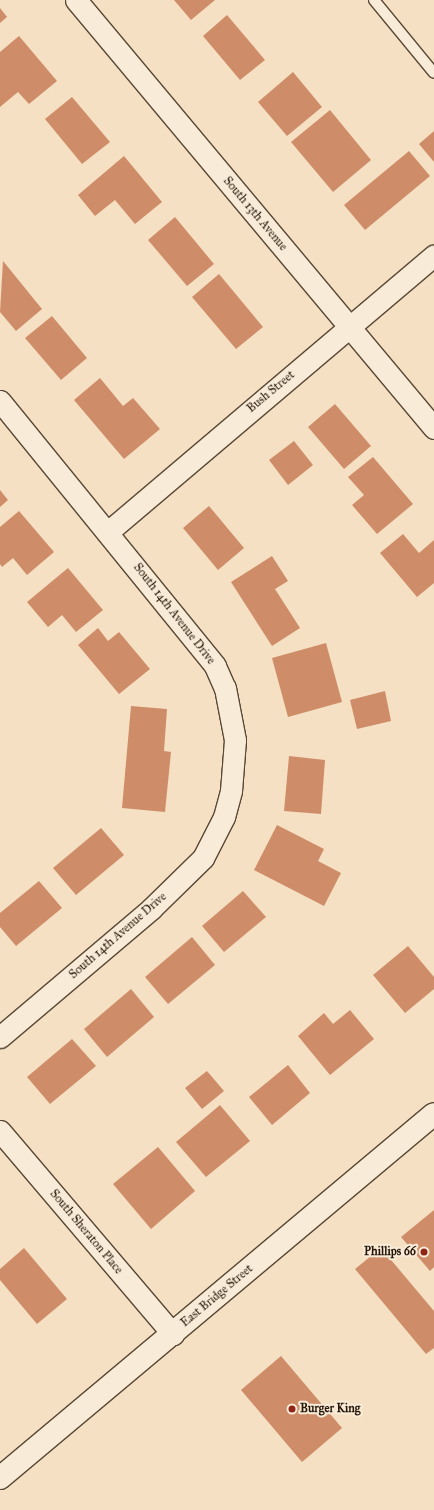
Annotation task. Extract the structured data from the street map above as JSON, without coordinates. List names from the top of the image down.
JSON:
{
  "streets": {
    "main road": ["East Bridge Street"],
    "street": [
      "South 13th Avenue",
      "Bush Street",
      "South 14th Avenue Drive",
      "South Sheraton Place"
    ]
  },
  "crossings": [
    ["South 13th Avenue", "Bush Street"],
    ["Bush Street", "South 14th Avenue Drive"],
    ["South Sheraton Place", "East Bridge Street"]
  ],
  "places": ["Phillips 66", "Burger King"]
}
